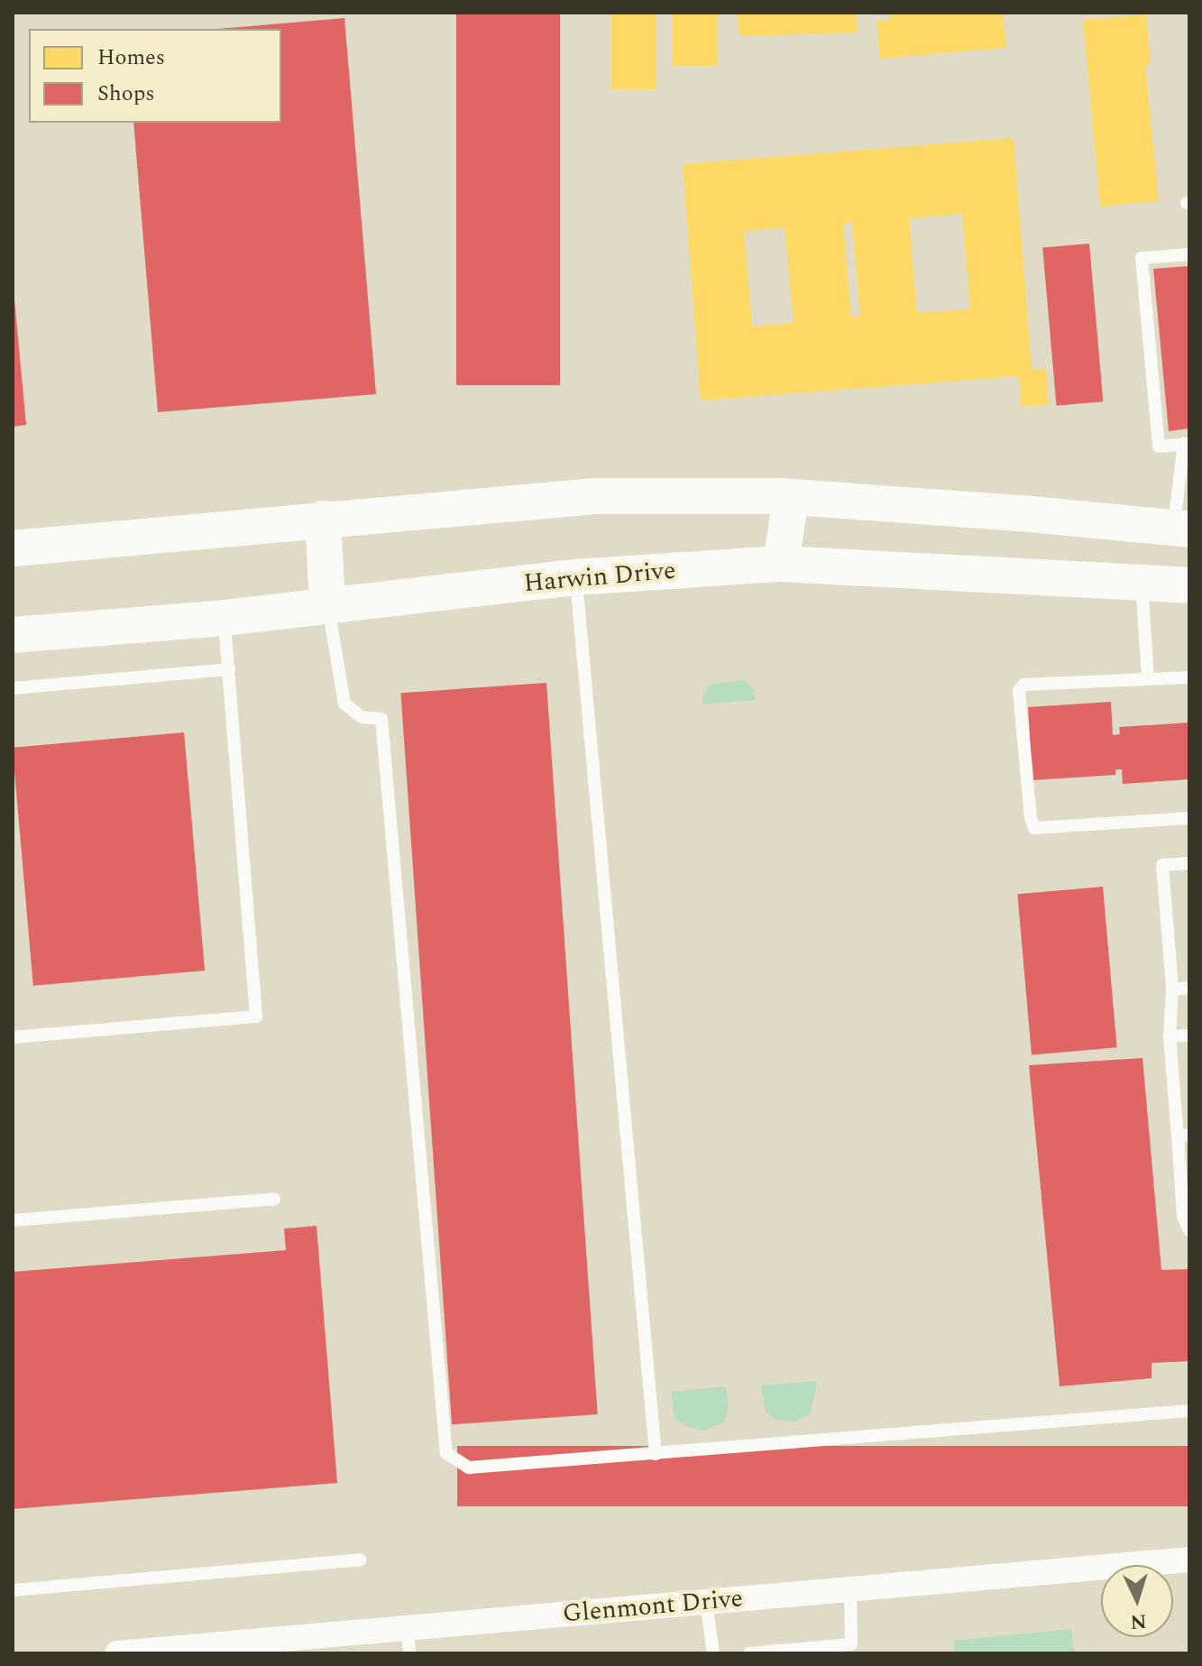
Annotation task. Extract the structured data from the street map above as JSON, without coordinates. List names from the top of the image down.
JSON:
{
  "streets": {
    "main road": ["Harwin Drive"],
    "street": ["Glenmont Drive"]
  },
  "legend": ["Homes", "Shops"],
  "north": "bottom"
}
